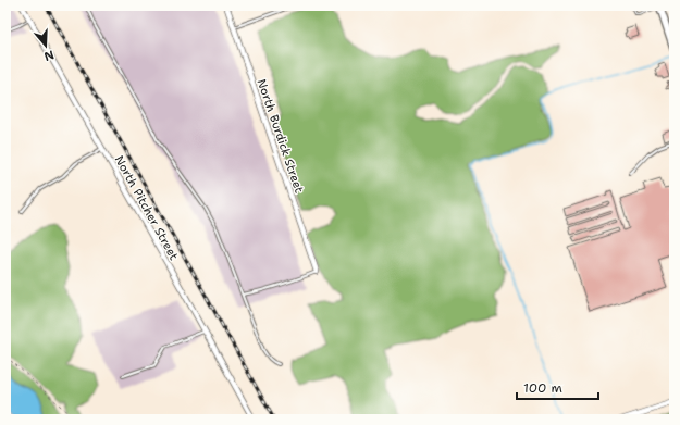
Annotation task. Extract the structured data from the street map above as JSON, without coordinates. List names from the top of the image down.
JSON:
{
  "streets": {
    "street": ["North Burdick Street", "North Pitcher Street"]
  },
  "scale_bar": "100 m",
  "north": "bottom"
}
